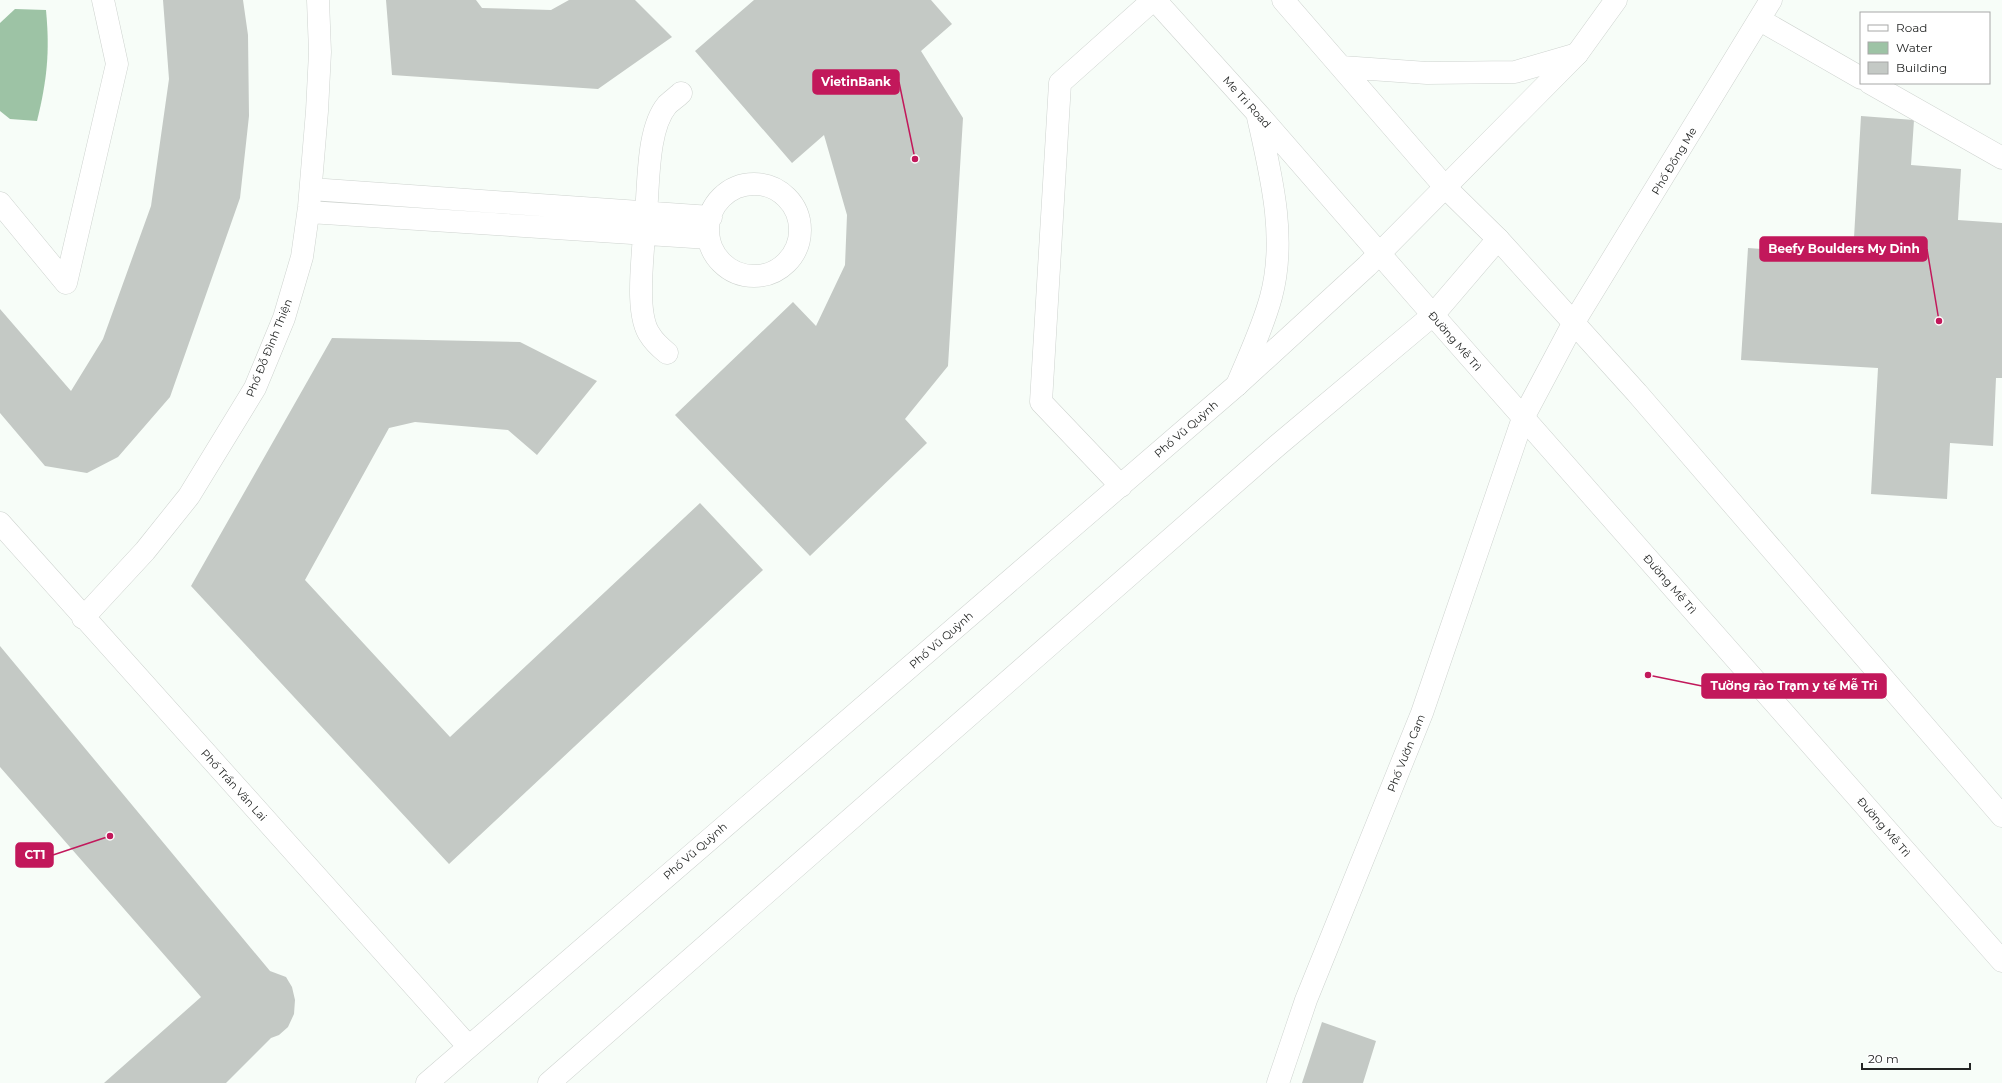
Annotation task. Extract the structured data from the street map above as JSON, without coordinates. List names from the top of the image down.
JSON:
{
  "streets": {
    "street": [
      "Me Tri Road",
      "Phố Đồng Me",
      "Đường Mễ Trì",
      "Phố Đỗ Đình Thiện",
      "Phố Vũ Quỳnh",
      "Phố Vườn Cam",
      "Phố Trần Văn Lai"
    ]
  },
  "crossings": [
    ["Me Tri Road", "Đường Mễ Trì"],
    ["Me Tri Road", "Phố Vũ Quỳnh"],
    ["Phố Đồng Me", "Đường Mễ Trì"],
    ["Phố Đồng Me", "Phố Vườn Cam"],
    ["Đường Mễ Trì", "Phố Vũ Quỳnh"],
    ["Đường Mễ Trì", "Phố Vườn Cam"],
    ["Phố Đỗ Đình Thiện", "Phố Trần Văn Lai"],
    ["Phố Vũ Quỳnh", "Phố Trần Văn Lai"]
  ],
  "places": [
    "VietinBank",
    "Beefy Boulders My Dinh",
    "Tường rào Trạm y tế Mễ Trì",
    "CT1"
  ],
  "legend": ["Road", "Water", "Building"],
  "scale_bar": "20 m"
}
